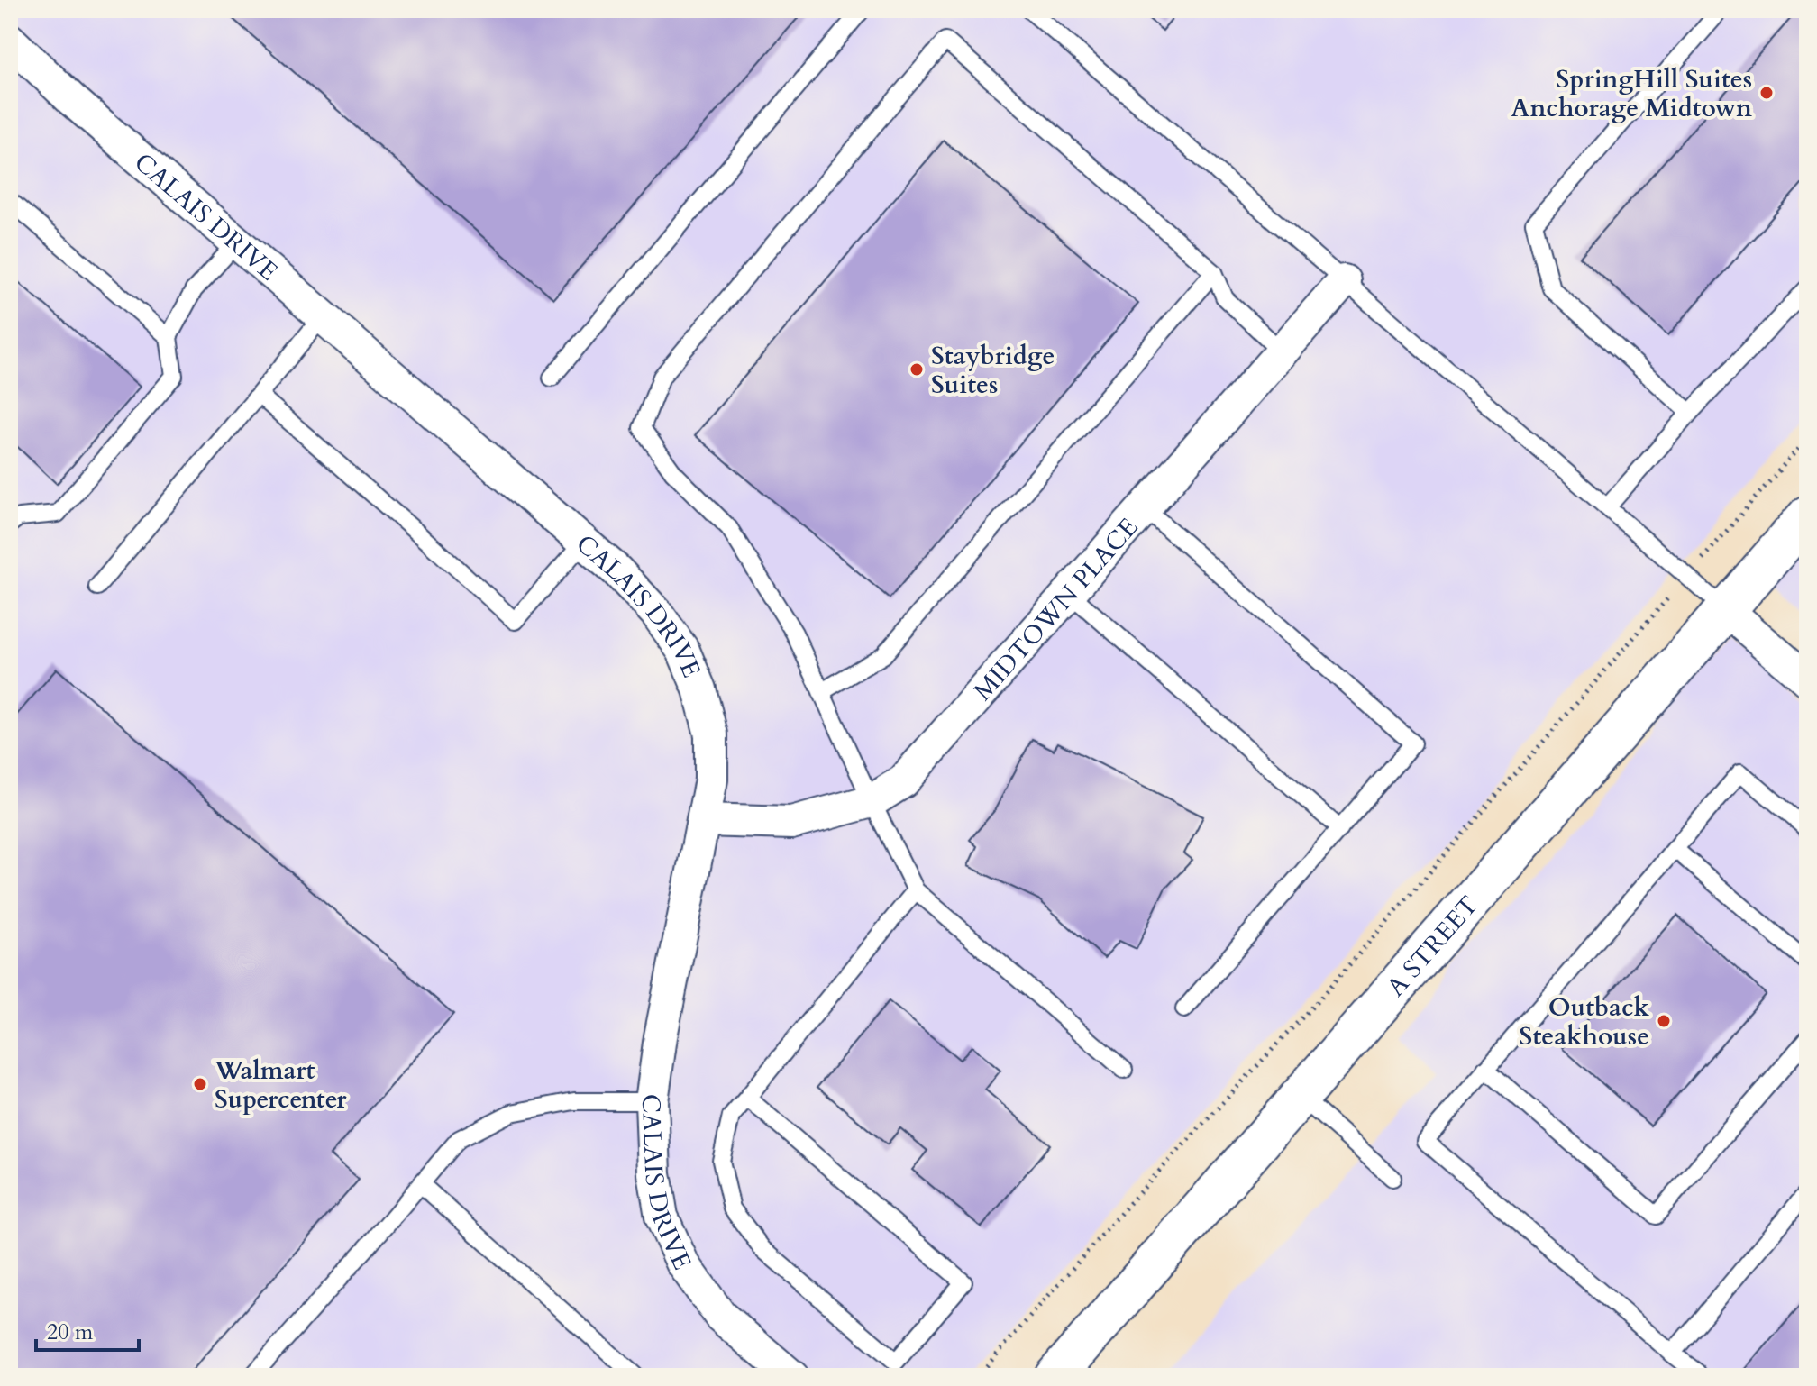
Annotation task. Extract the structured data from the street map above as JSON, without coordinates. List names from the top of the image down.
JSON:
{
  "streets": {
    "main road": ["A STREET"],
    "street": ["CALAIS DRIVE", "MIDTOWN PLACE"]
  },
  "crossings": [
    ["CALAIS DRIVE", "MIDTOWN PLACE"]
  ],
  "places": [
    "SpringHill Suites Anchorage Midtown",
    "Staybridge Suites",
    "Outback Steakhouse",
    "Walmart Supercenter"
  ],
  "scale_bar": "20 m"
}
